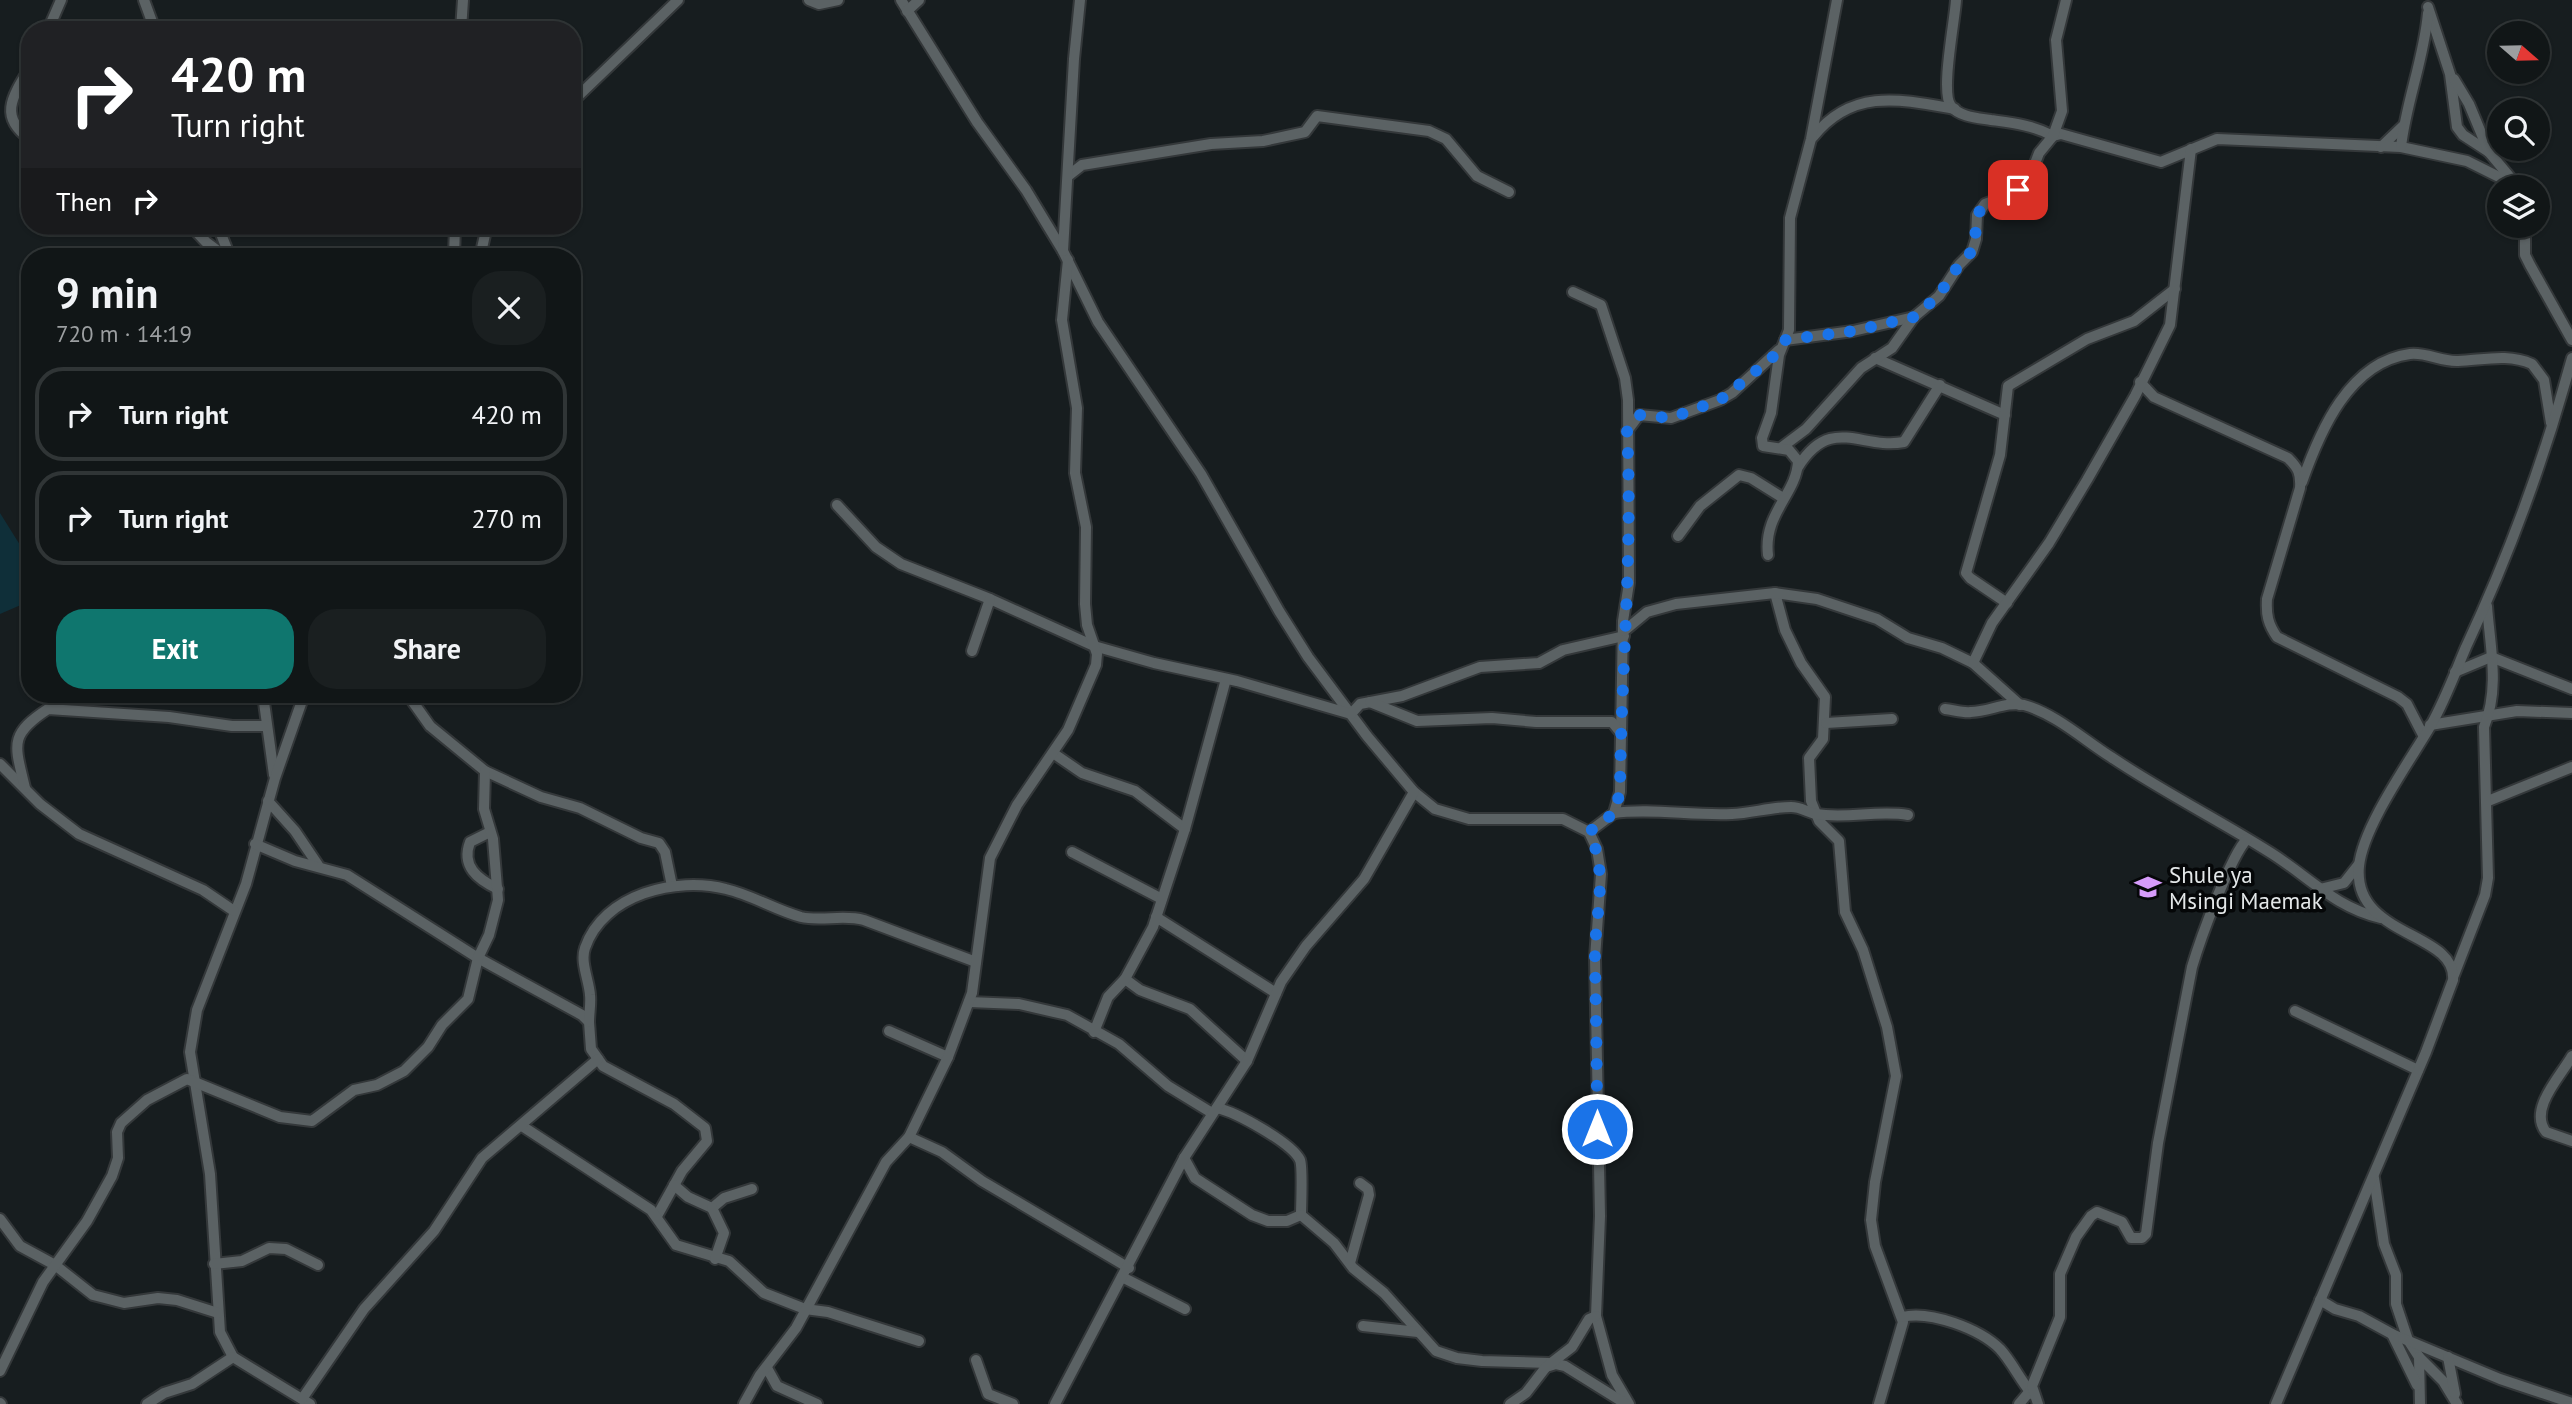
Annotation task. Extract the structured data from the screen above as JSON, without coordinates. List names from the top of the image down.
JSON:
{
  "places": {
    "school or university": ["Shule ya Msingi Maemak"]
  },
  "north": "right",
  "page": {
    "turn": ["420 m", "Turn right"],
    "then": "Then",
    "heading": ["9 min", "720 m · 14:19"],
    "list": [
      {
        "name": "Turn right",
        "value": "420 m"
      },
      {
        "name": "Turn right",
        "value": "270 m"
      }
    ],
    "buttons": ["Exit", "Share"]
  }
}
